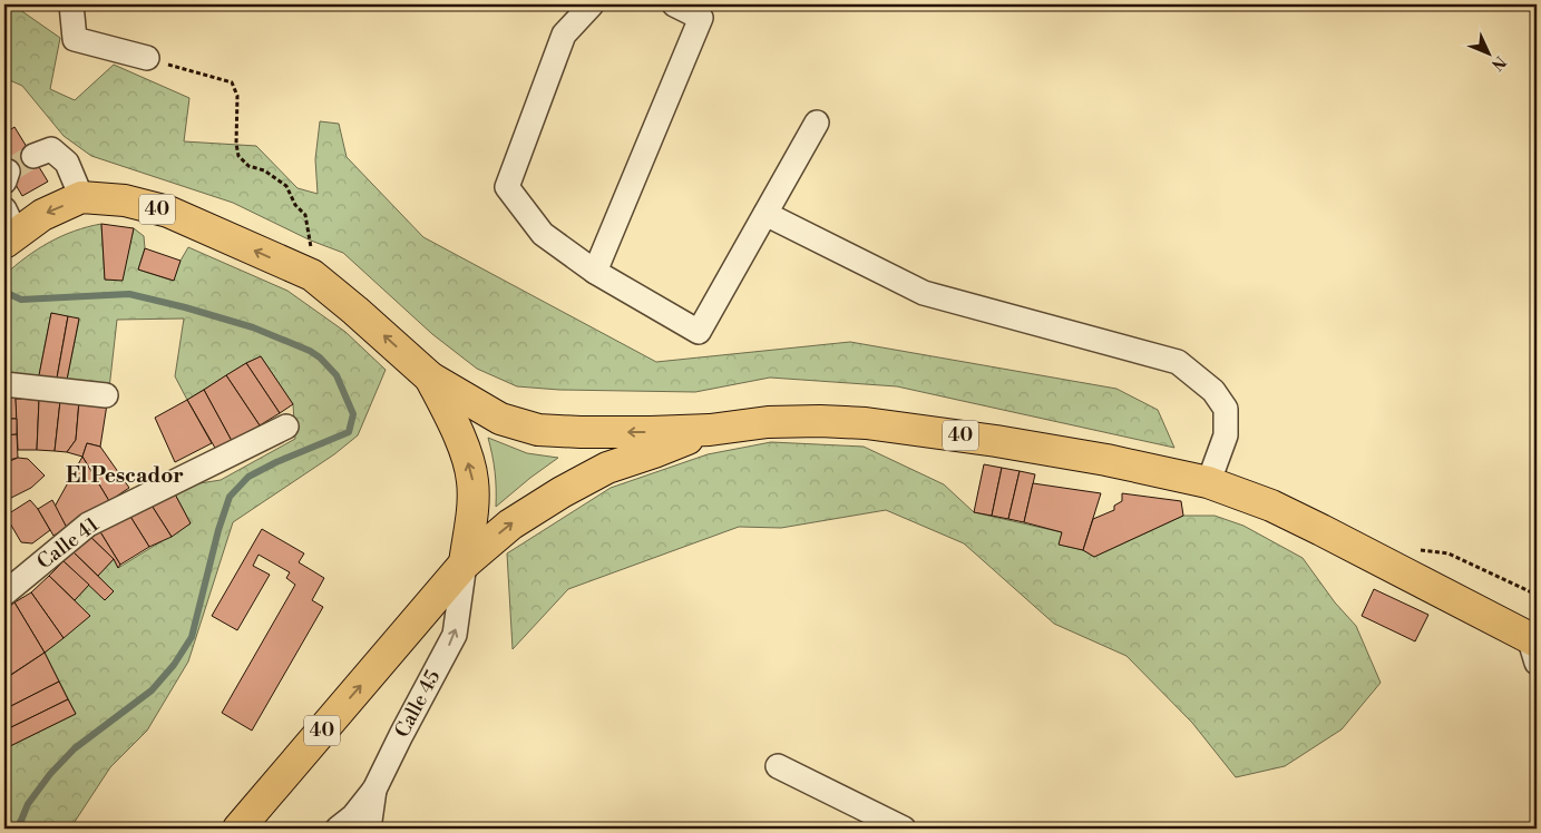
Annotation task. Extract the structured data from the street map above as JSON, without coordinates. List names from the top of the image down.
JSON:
{
  "streets": {
    "main road": ["40"],
    "street": ["Calle 41", "Calle 45"]
  },
  "crossings": [
    ["40", "Calle 45"]
  ],
  "one_way": ["Calle 45"],
  "districts": ["El Pescador"],
  "north": "bottom right"
}
